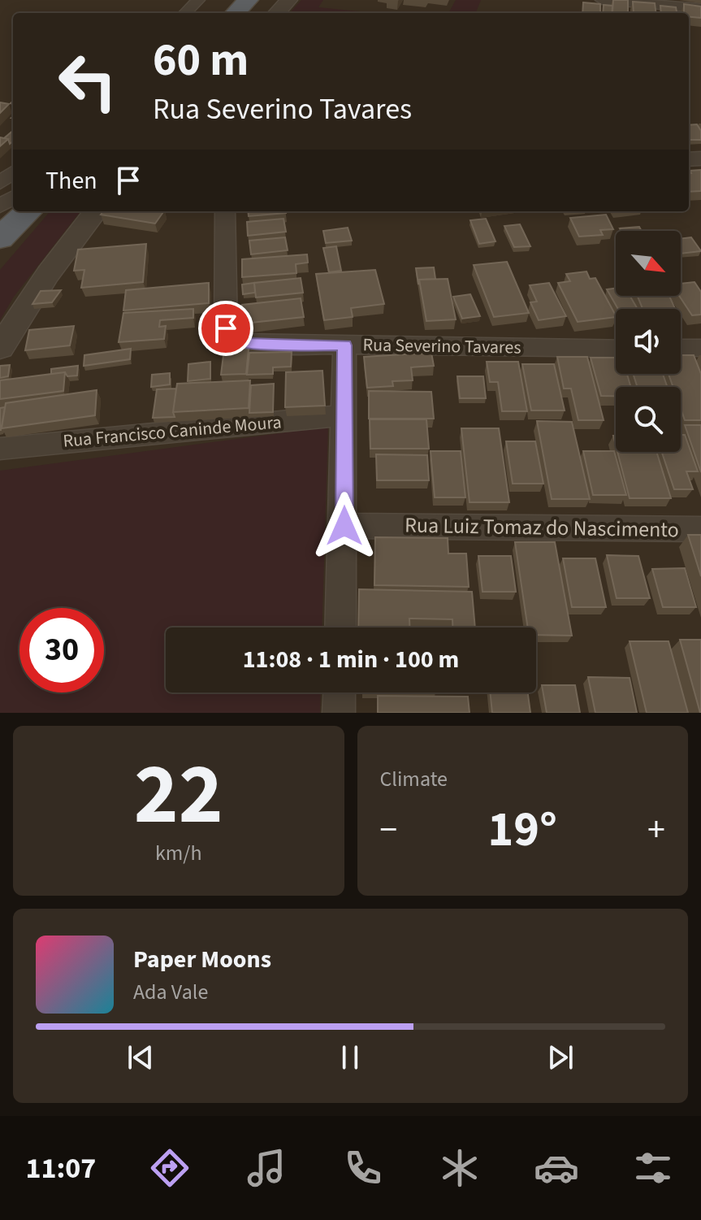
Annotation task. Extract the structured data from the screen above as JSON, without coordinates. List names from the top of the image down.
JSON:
{
  "streets": {
    "street": ["Rua Severino Tavares", "Rua Francisco Caninde Moura", "Rua Luiz Tomaz do Nascimento"]
  },
  "north": "bottom right",
  "page": {
    "turn": ["60 m", "Rua Severino Tavares"],
    "then": "Then",
    "limit": "30",
    "trip": "11:08 · 1 min · 100 m",
    "tile": [
      ["22", "km/h"],
      "Climate"
    ],
    "heat": ["−", "19°", "+"],
    "song": ["Paper Moons", "Ada Vale"],
    "tabs": "11:07"
  }
}
